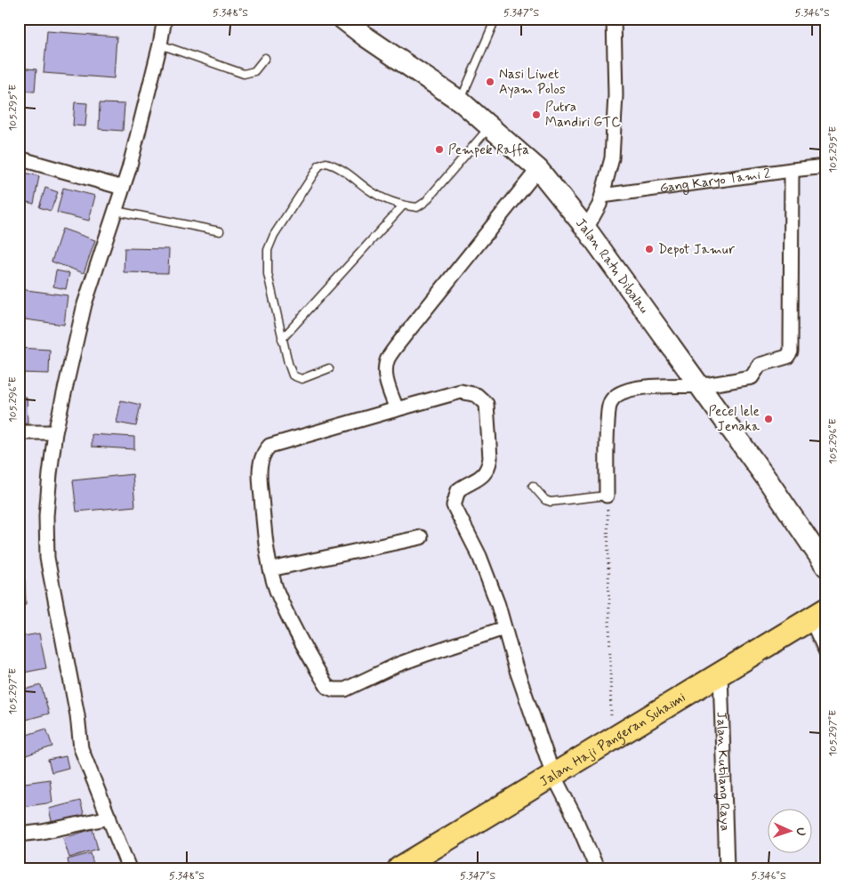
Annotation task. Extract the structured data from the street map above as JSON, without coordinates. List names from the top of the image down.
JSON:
{
  "streets": {
    "main road": ["Jalan Ratu Dibalau", "Jalan Haji Pangeran Suhaimi"],
    "street": ["Gang Karyo Tami 2", "Jalan Kutilang Raya"]
  },
  "crossings": [
    ["Jalan Haji Pangeran Suhaimi", "Jalan Kutilang Raya"]
  ],
  "places": [
    "Nasi Liwet Ayam Polos",
    "Putra Mandiri GTC",
    "Pempek Raffa",
    "Depot Jamur",
    "Pecel lele Jenaka"
  ],
  "north": "right",
  "coordinates": [
    "5.348°S",
    "5.347°S",
    "5.346°S",
    "105.295°E",
    "105.296°E",
    "105.297°E"
  ]
}
